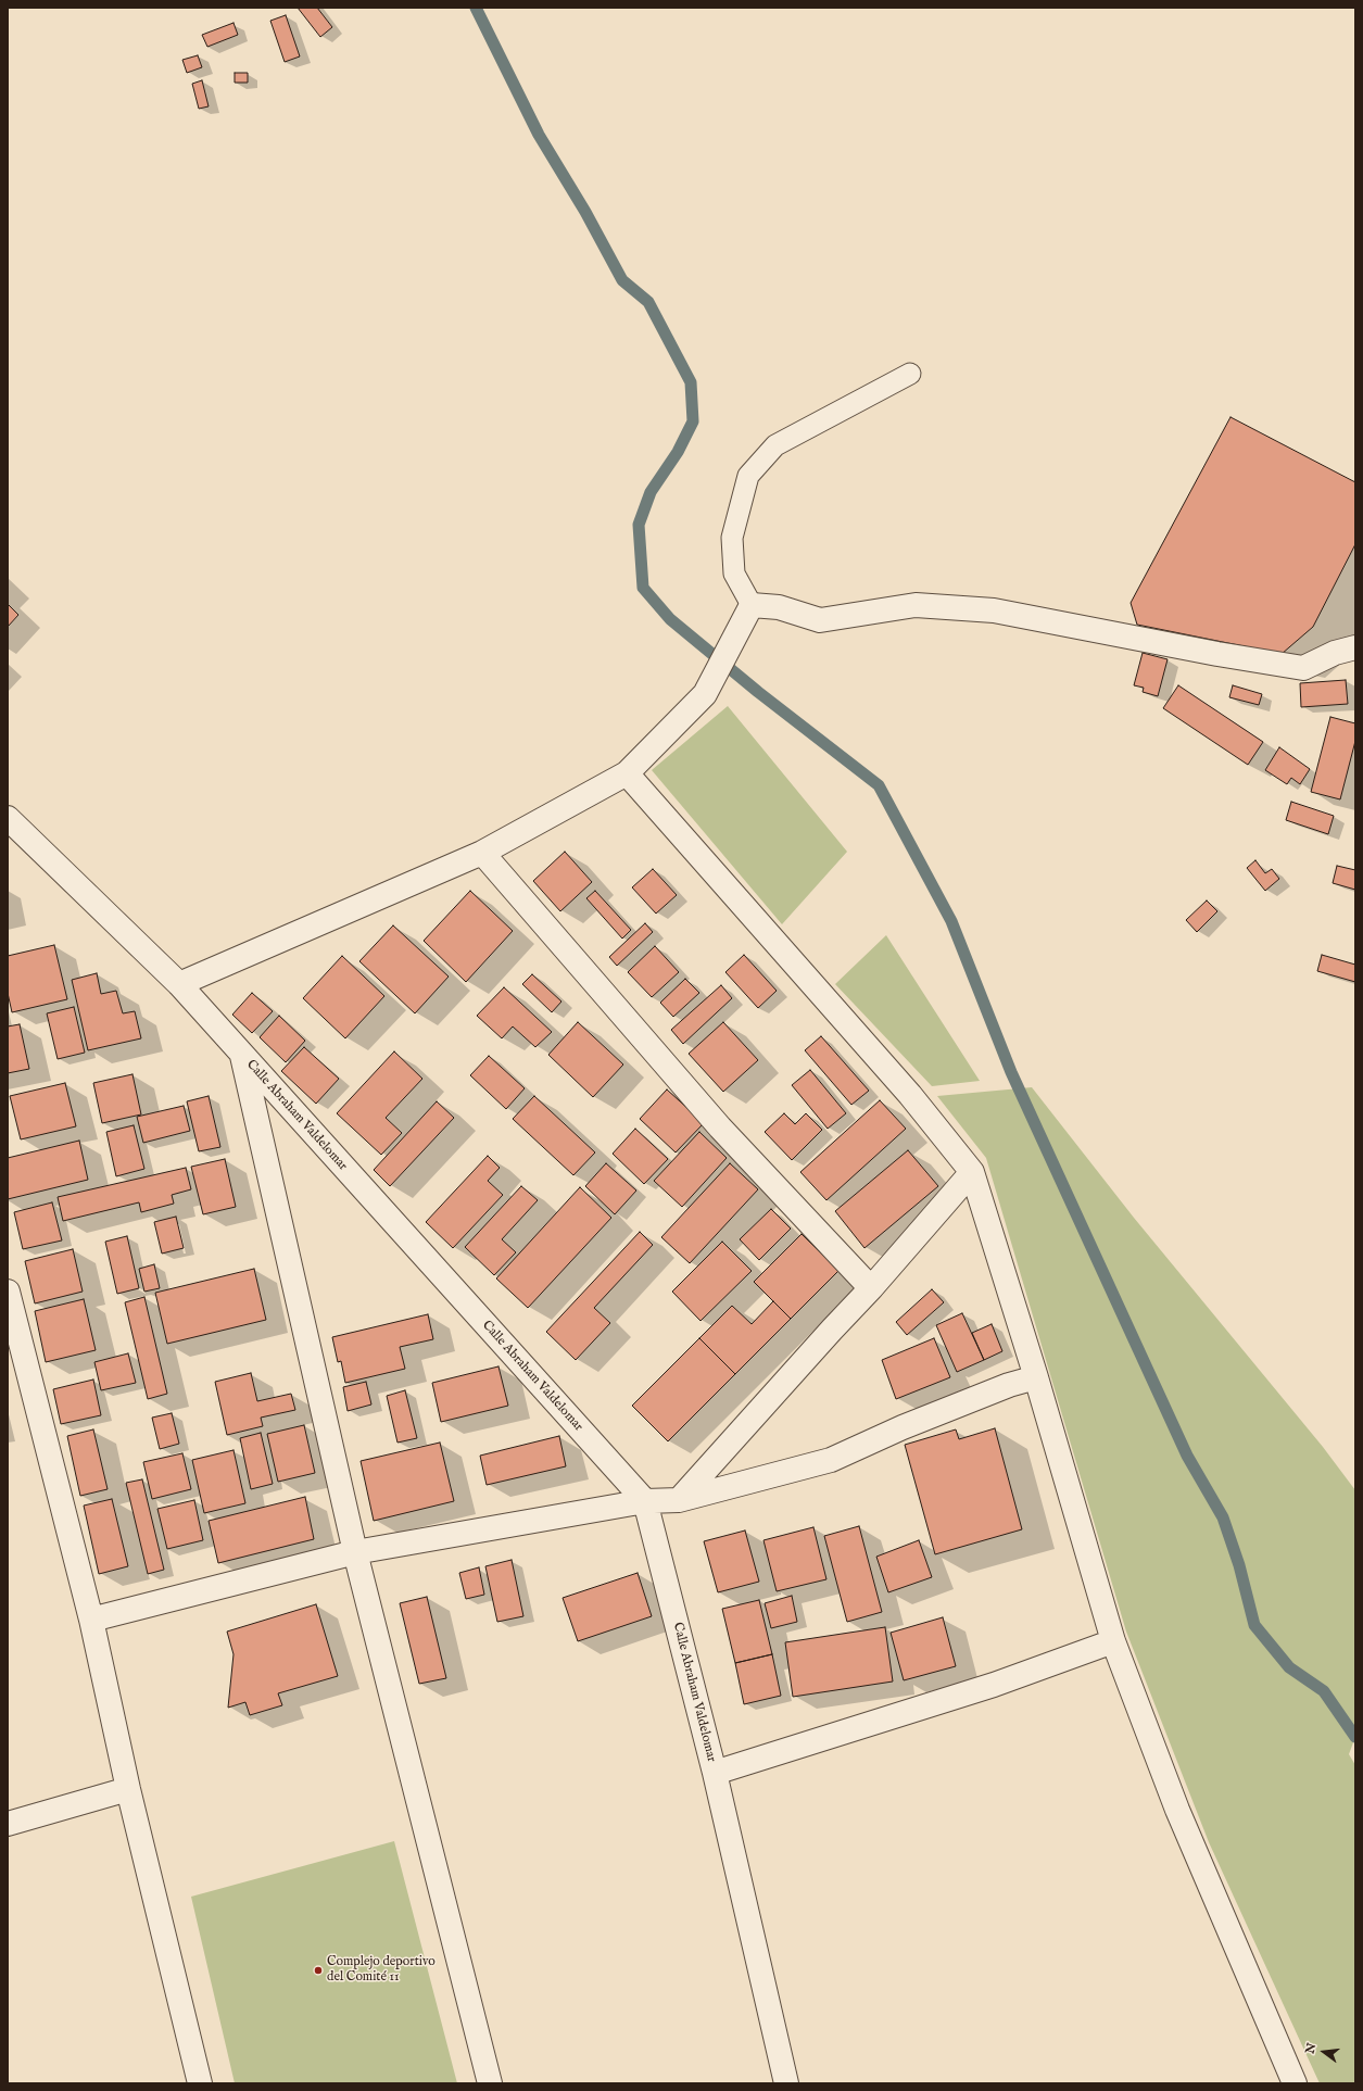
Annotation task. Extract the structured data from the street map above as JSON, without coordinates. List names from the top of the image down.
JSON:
{
  "streets": {
    "street": ["Calle Abraham Valdelomar"]
  },
  "places": ["Complejo deportivo del Comité 11"],
  "north": "left"
}
